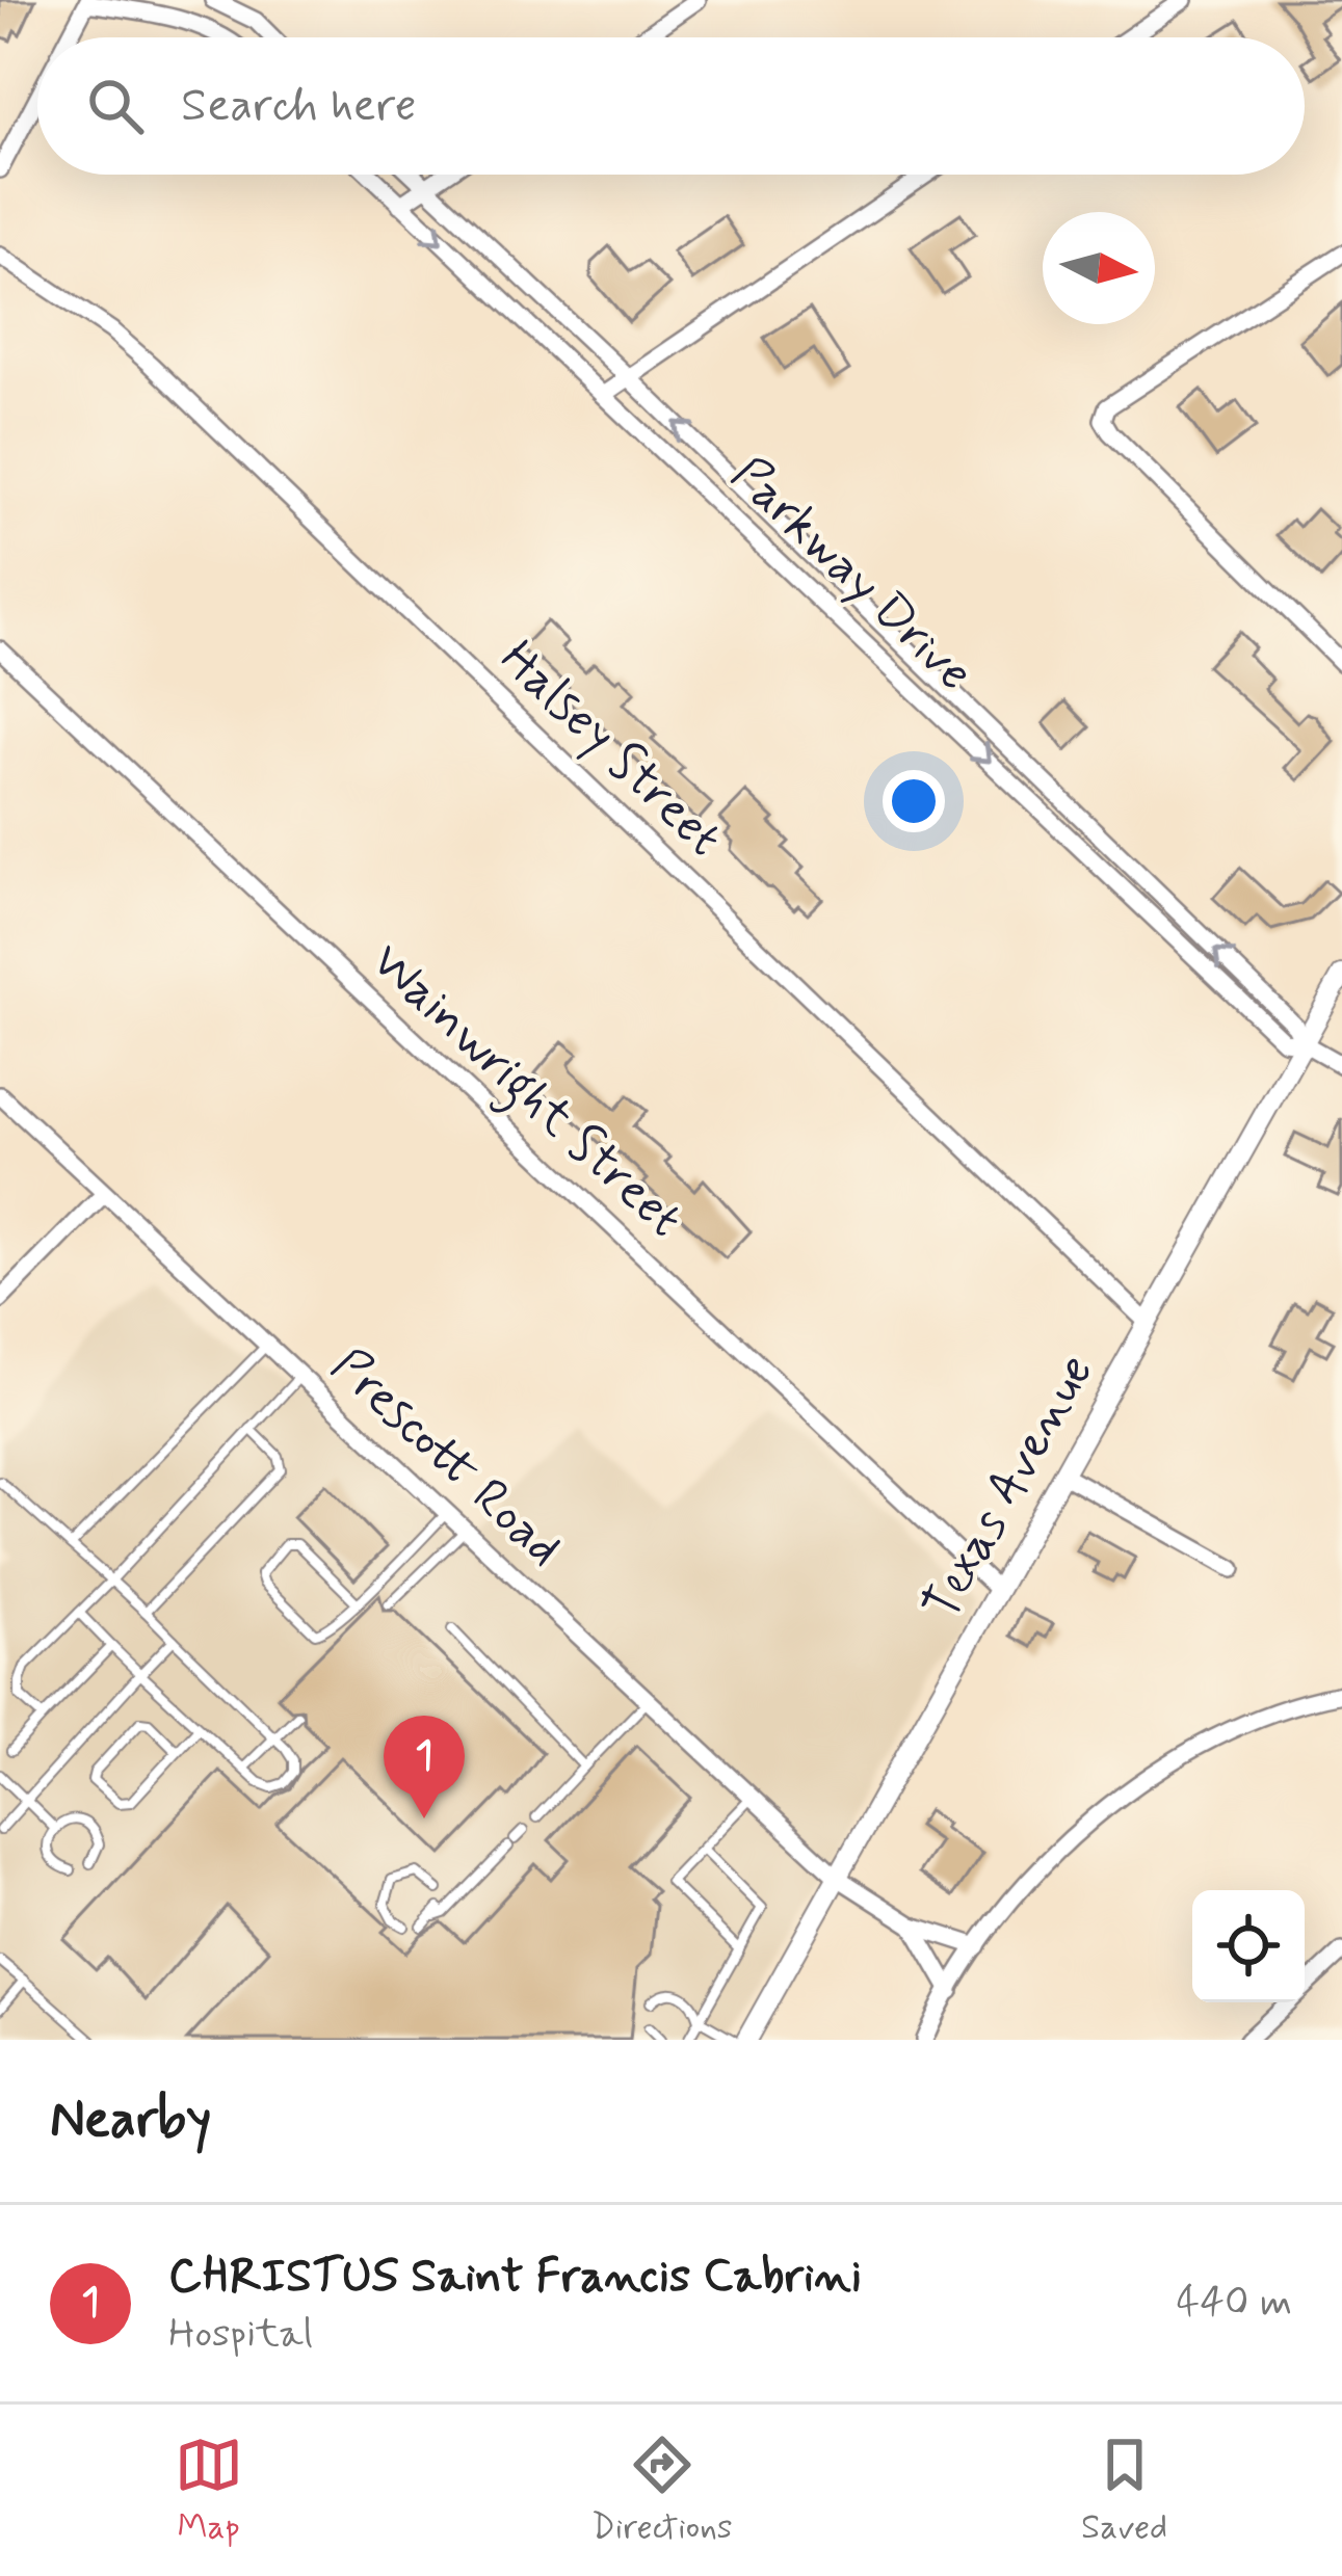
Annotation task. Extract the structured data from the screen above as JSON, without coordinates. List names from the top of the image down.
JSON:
{
  "streets": {
    "street": [
      "Parkway Drive",
      "Halsey Street",
      "Wainwright Street",
      "Prescott Road",
      "Texas Avenue"
    ]
  },
  "crossings": [
    ["Parkway Drive", "Texas Avenue"],
    ["Halsey Street", "Texas Avenue"],
    ["Wainwright Street", "Texas Avenue"],
    ["Prescott Road", "Texas Avenue"]
  ],
  "north": "right",
  "page": {
    "search": "Search here",
    "pins": "1",
    "heading": "Nearby",
    "list": [
      {
        "mark": "1",
        "name": "CHRISTUS Saint Francis Cabrini",
        "note": "Hospital",
        "value": "440 m"
      }
    ],
    "nav": ["Map", "Directions", "Saved"]
  }
}
